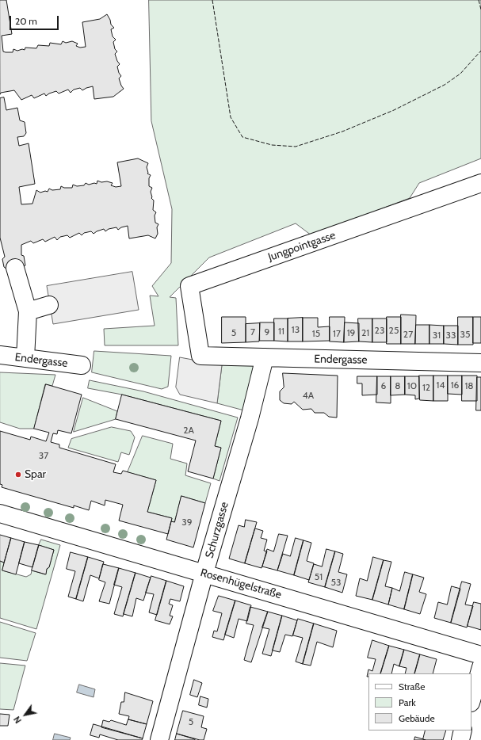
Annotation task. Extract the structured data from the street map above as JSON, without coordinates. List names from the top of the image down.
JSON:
{
  "streets": {
    "street": [
      "Jungpointgasse",
      "Endergasse",
      "Schurzgasse",
      "Rosenhügelstraße"
    ]
  },
  "crossings": [
    ["Jungpointgasse", "Endergasse"],
    ["Endergasse", "Schurzgasse"],
    ["Schurzgasse", "Rosenhügelstraße"]
  ],
  "places": ["Spar"],
  "house_numbers": [
    "13",
    "23",
    "25",
    "11",
    "7",
    "9",
    "5",
    "19",
    "21",
    "15",
    "17",
    "27",
    "35",
    "31",
    "33",
    "14",
    "16",
    "6",
    "8",
    "10",
    "18",
    "12",
    "4A",
    "2A",
    "37",
    "39",
    "51",
    "53",
    "5"
  ],
  "legend": ["Straße", "Park", "Gebäude"],
  "scale_bar": "20 m",
  "north": "bottom left"
}
